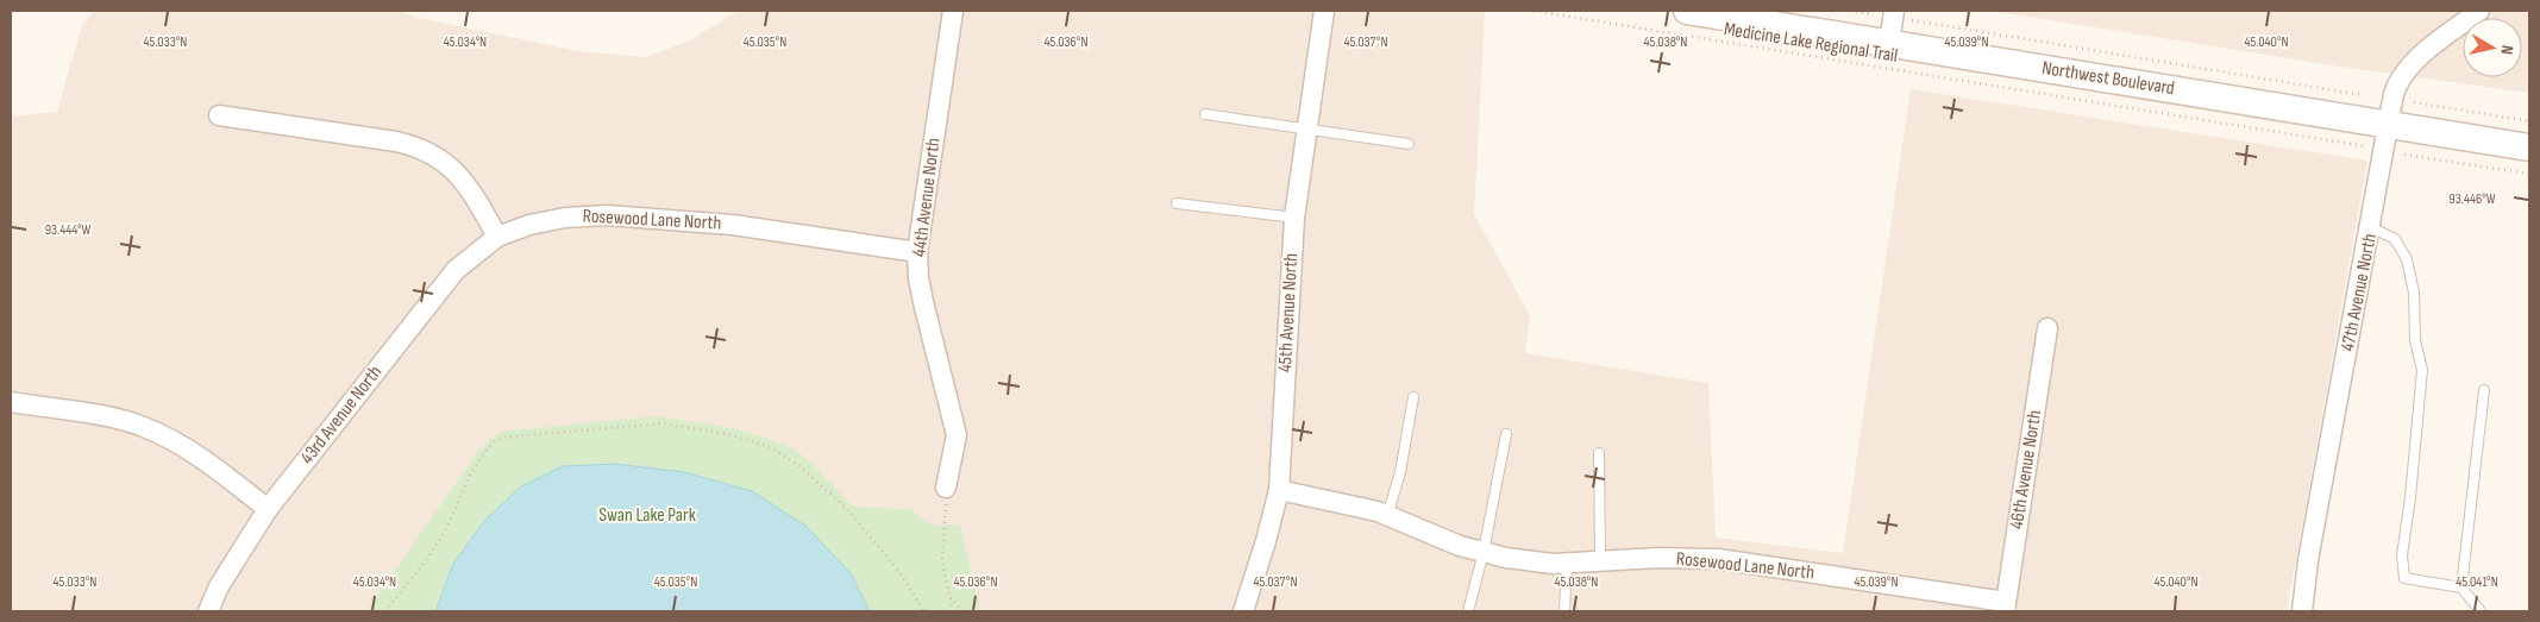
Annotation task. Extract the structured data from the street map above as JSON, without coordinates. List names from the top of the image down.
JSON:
{
  "streets": {
    "main road": ["Northwest Boulevard"],
    "street": [
      "44th Avenue North",
      "Rosewood Lane North",
      "47th Avenue North",
      "45th Avenue North",
      "43rd Avenue North",
      "46th Avenue North"
    ],
    "path": ["Medicine Lake Regional Trail"]
  },
  "crossings": [
    ["Northwest Boulevard", "47th Avenue North"],
    ["44th Avenue North", "Rosewood Lane North"],
    ["Rosewood Lane North", "45th Avenue North"],
    ["Rosewood Lane North", "43rd Avenue North"],
    ["Rosewood Lane North", "46th Avenue North"]
  ],
  "parks": ["Swan Lake Park"],
  "north": "right",
  "coordinates": [
    "45.033°N",
    "45.034°N",
    "45.035°N",
    "45.036°N",
    "45.037°N",
    "45.038°N",
    "45.039°N",
    "45.040°N",
    "93.446°W",
    "93.444°W",
    "45.041°N"
  ]
}
